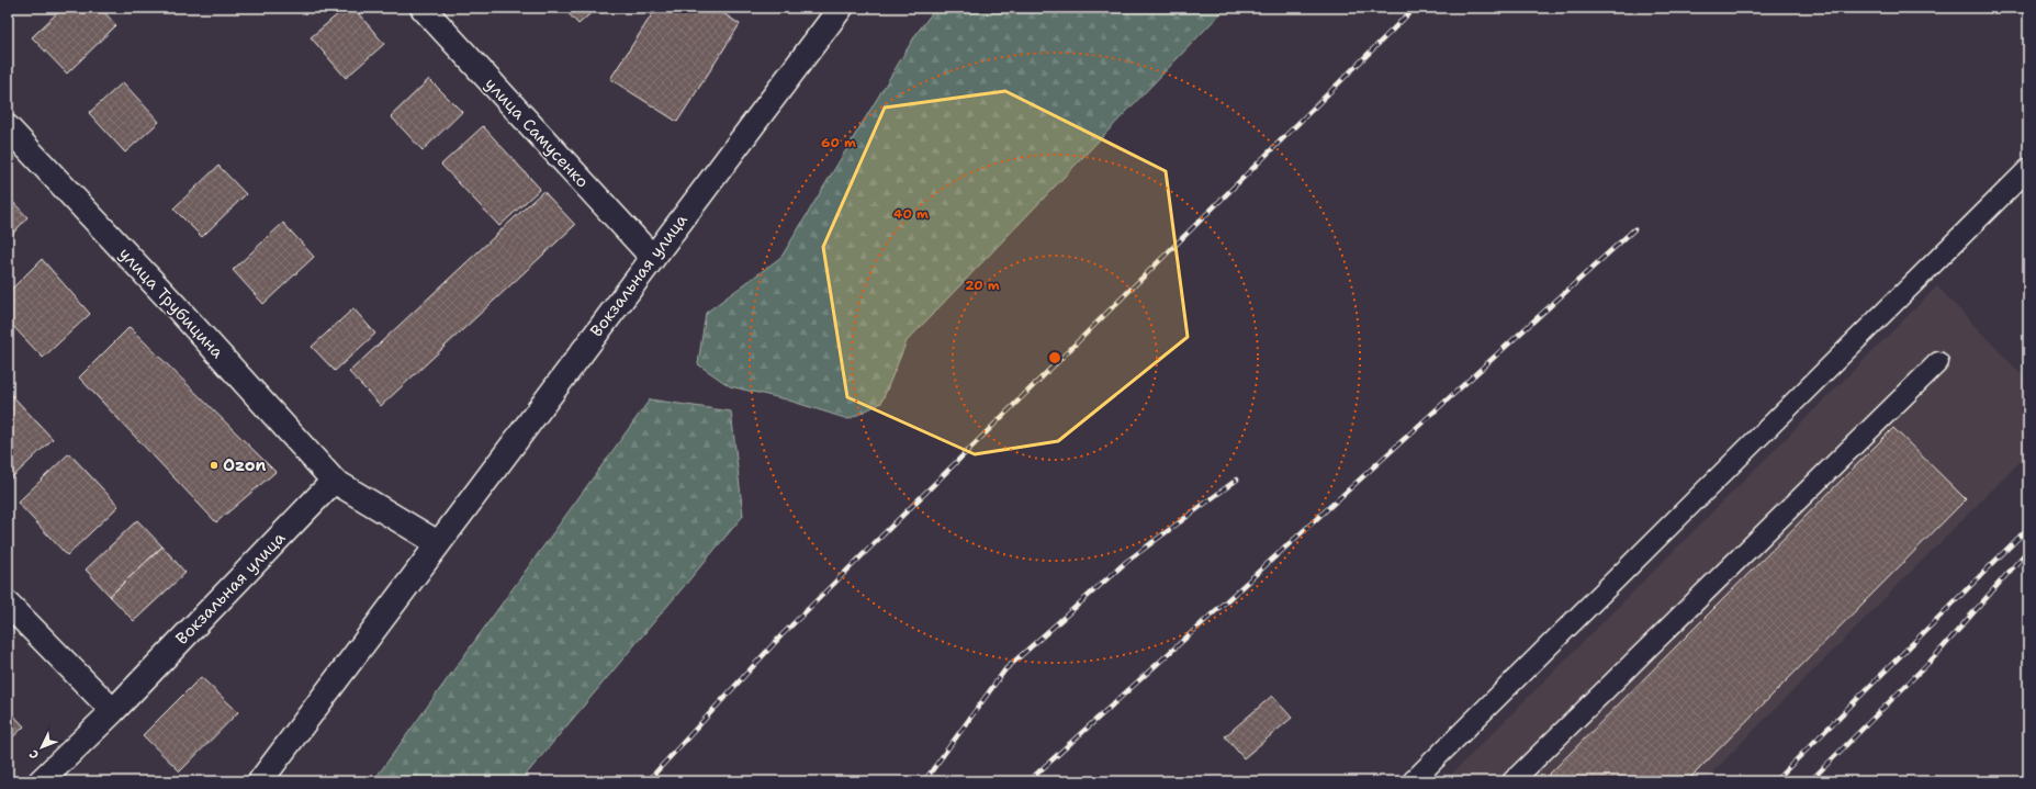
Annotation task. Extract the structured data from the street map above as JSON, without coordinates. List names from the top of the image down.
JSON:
{
  "streets": {
    "street": ["улица Самусенко", "Вокзальная улица", "улица Трубицина"]
  },
  "crossings": [
    ["улица Самусенко", "Вокзальная улица"],
    ["Вокзальная улица", "улица Трубицина"]
  ],
  "places": ["Ozon"],
  "north": "bottom left",
  "rings": ["60 m", "40 m", "20 m"]
}
